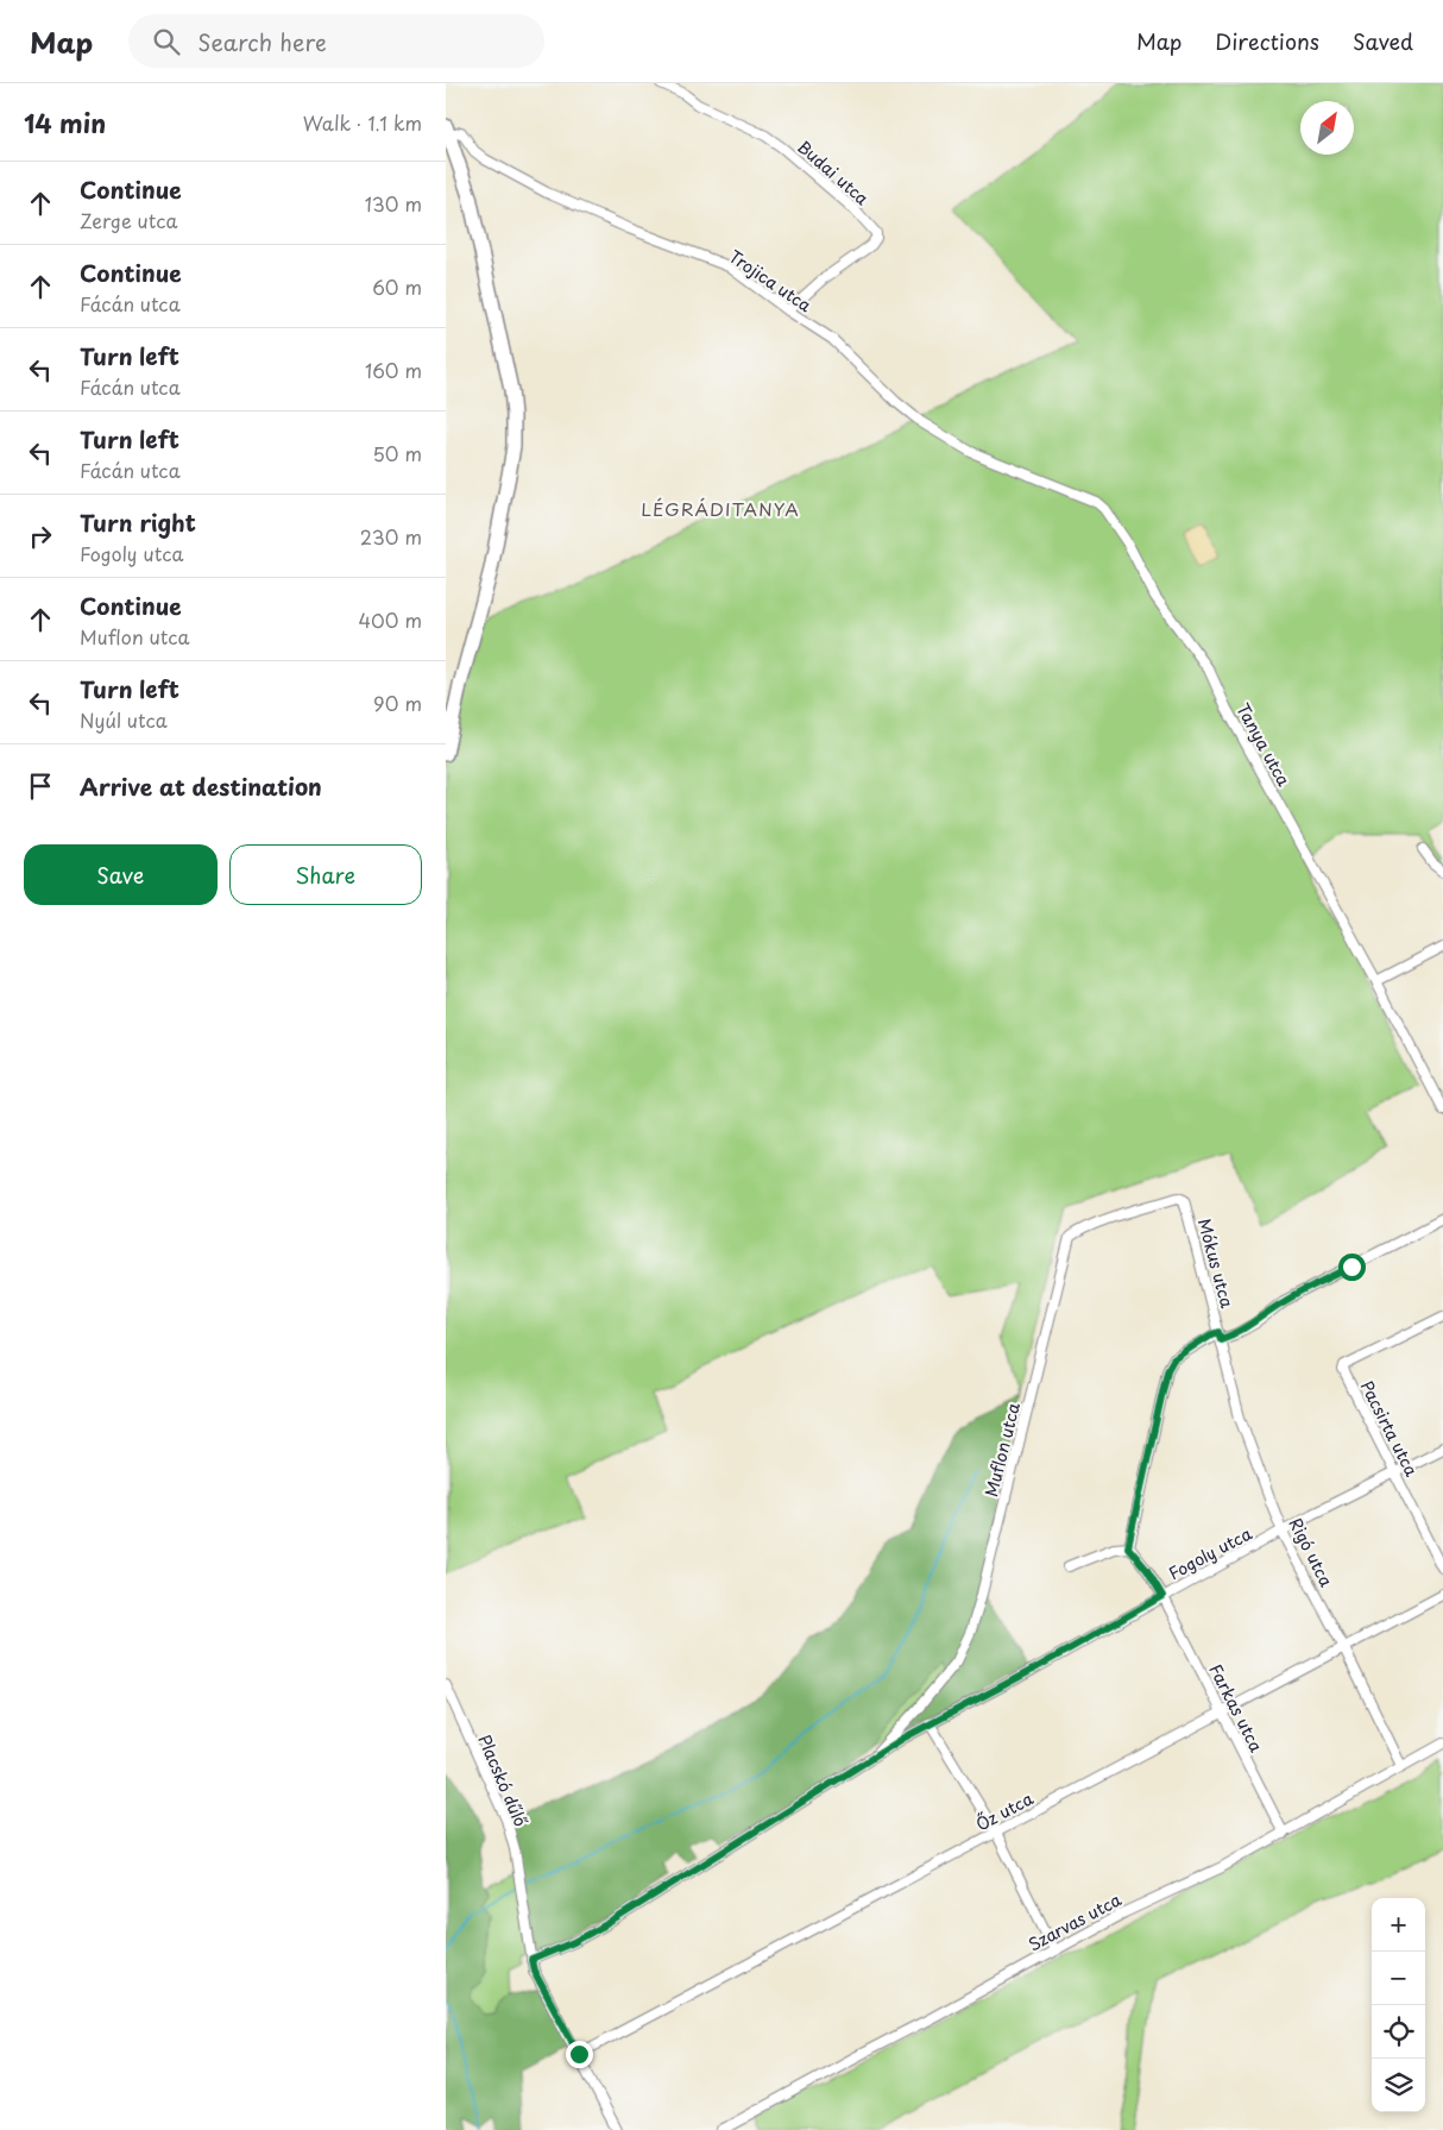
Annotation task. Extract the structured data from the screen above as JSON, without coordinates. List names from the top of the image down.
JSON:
{
  "streets": {
    "street": [
      "Budai utca",
      "Trojica utca",
      "Tanya utca",
      "Mókus utca",
      "Pacsirta utca",
      "Muflon utca",
      "Rigó utca",
      "Fogoly utca",
      "Farkas utca",
      "Placskó dűlő",
      "Őz utca",
      "Szarvas utca"
    ]
  },
  "crossings": [
    ["Budai utca", "Trojica utca"],
    ["Trojica utca", "Tanya utca"],
    ["Mókus utca", "Muflon utca"],
    ["Mókus utca", "Rigó utca"],
    ["Pacsirta utca", "Fogoly utca"],
    ["Muflon utca", "Fogoly utca"],
    ["Muflon utca", "Placskó dűlő"],
    ["Rigó utca", "Fogoly utca"],
    ["Rigó utca", "Őz utca"],
    ["Rigó utca", "Szarvas utca"],
    ["Fogoly utca", "Farkas utca"],
    ["Farkas utca", "Őz utca"],
    ["Farkas utca", "Szarvas utca"],
    ["Placskó dűlő", "Őz utca"]
  ],
  "districts": ["LÉGRÁDITANYA"],
  "north": "top right",
  "page": {
    "header": "Map",
    "search": "Search here",
    "nav": ["Map", "Directions", "Saved"],
    "heading": ["14 min", "Walk · 1.1 km"],
    "list": [
      ["Continue", "Zerge utca", "130 m"],
      ["Continue", "Fácán utca", "60 m"],
      ["Turn left", "Fácán utca", "160 m"],
      ["Turn left", "Fácán utca", "50 m"],
      ["Turn right", "Fogoly utca", "230 m"],
      ["Continue", "Muflon utca", "400 m"],
      ["Turn left", "Nyúl utca", "90 m"],
      "Arrive at destination"
    ],
    "buttons": ["Save", "Share"],
    "map_buttons": ["+", "−"]
  }
}
